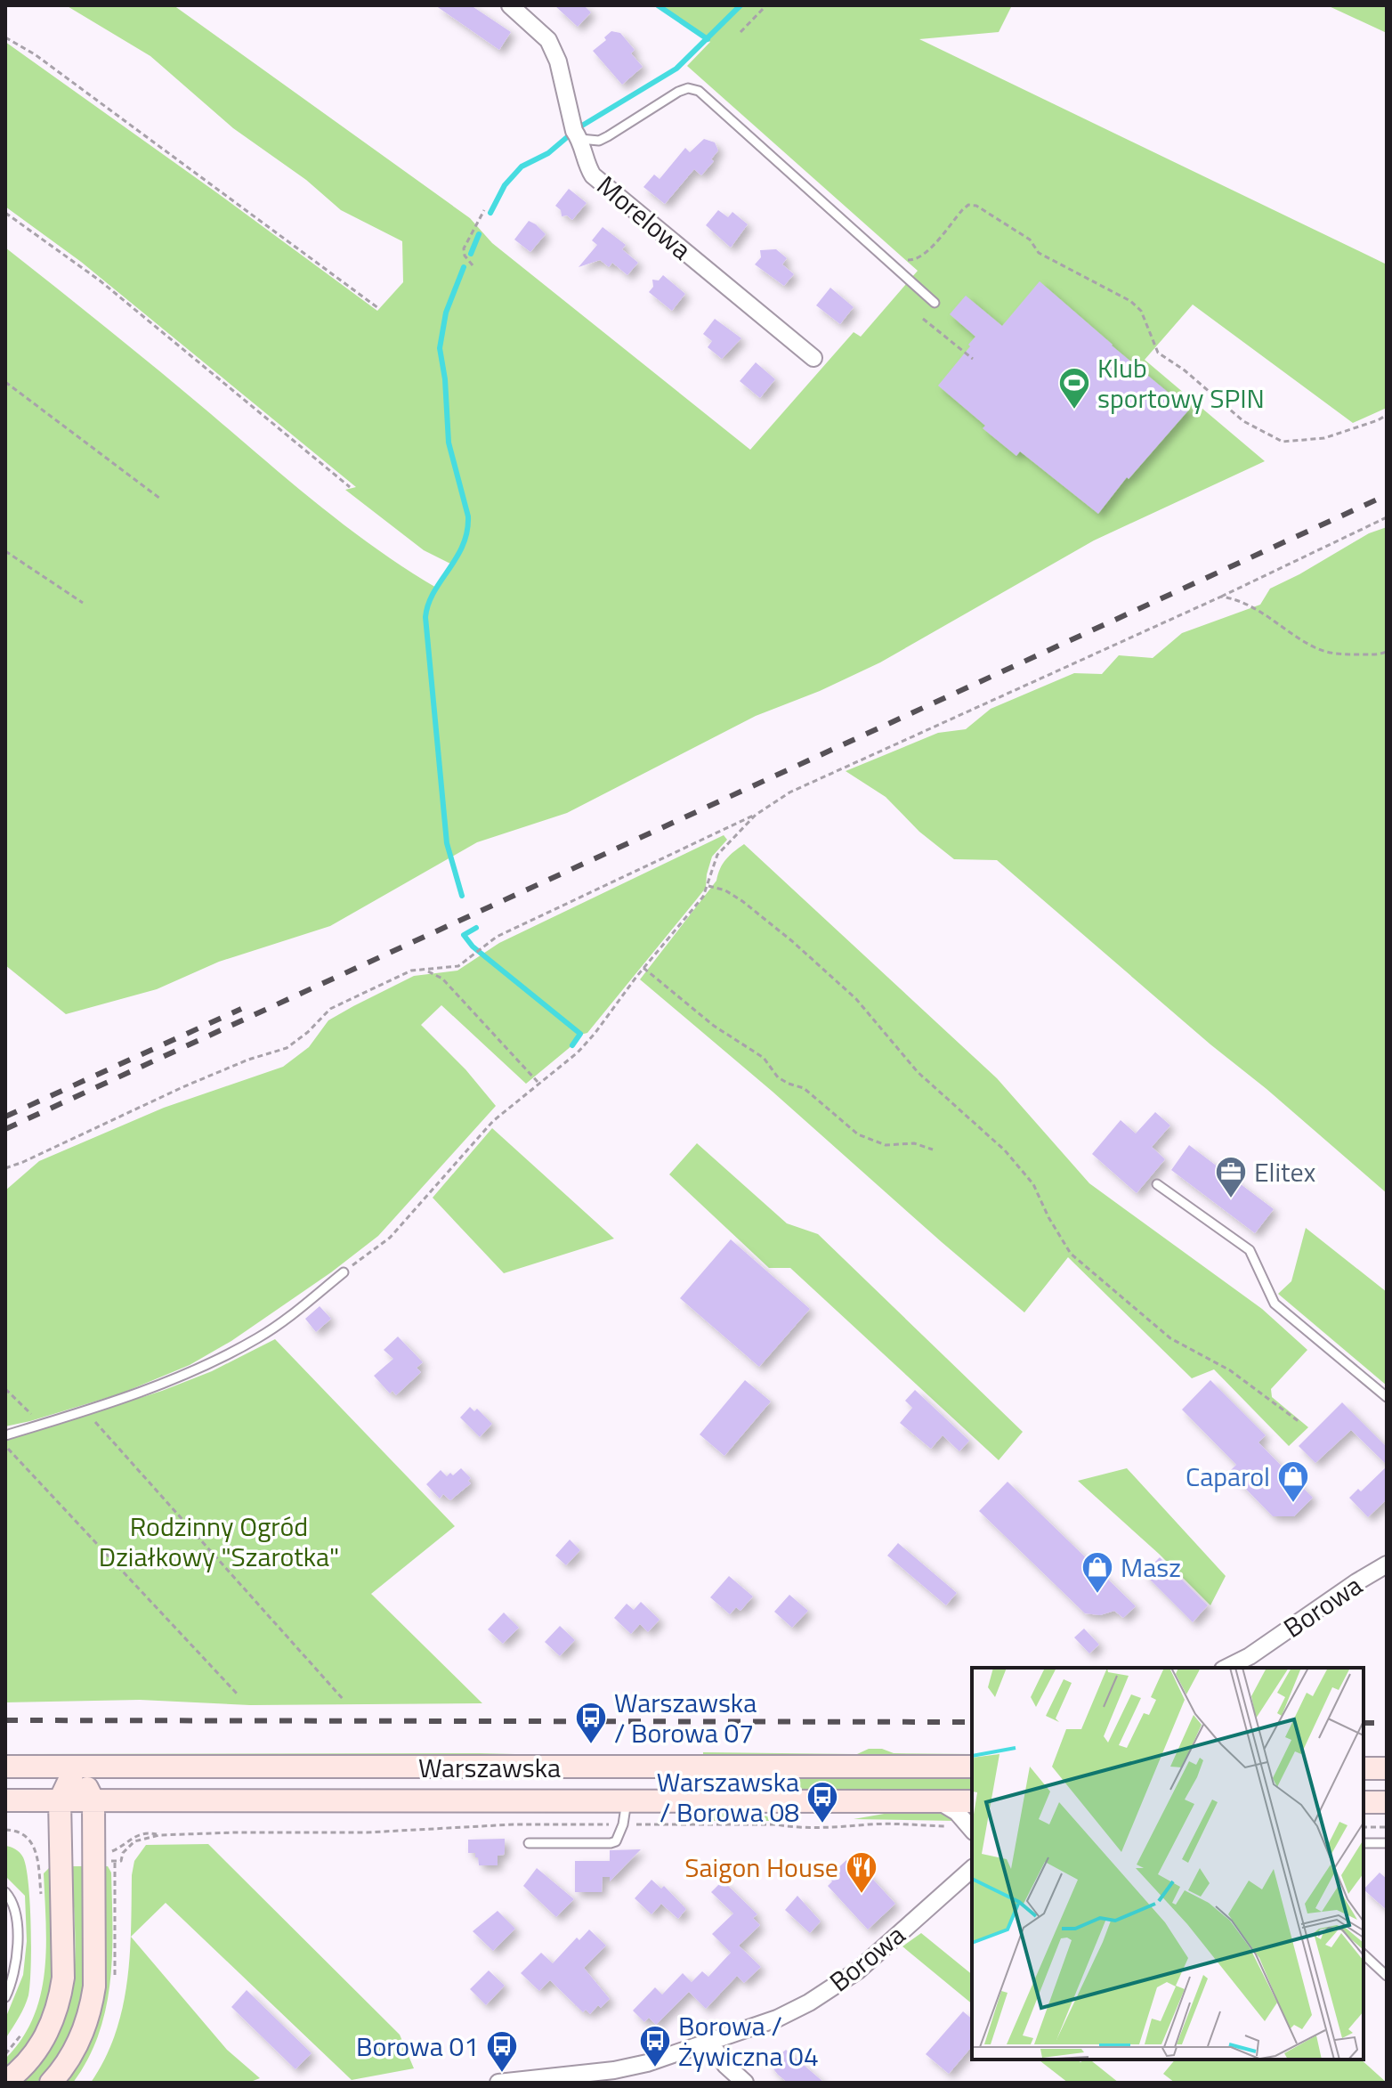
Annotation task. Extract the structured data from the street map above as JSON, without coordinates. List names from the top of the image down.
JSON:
{
  "streets": {
    "main road": ["Warszawska"],
    "street": ["Morelowa", "Borowa"]
  },
  "parks": ["Rodzinny Ogród Działkowy \"Szarotka\""],
  "places": {
    "sports": ["Klub sportowy SPIN"],
    "office": ["Elitex"],
    "shop": ["Caparol", "Masz"],
    "bus stop": [
      "Warszawska / Borowa 07",
      "Warszawska / Borowa 08",
      "Borowa / Żywiczna 04",
      "Borowa 01"
    ],
    "restaurant": ["Saigon House"]
  }
}
